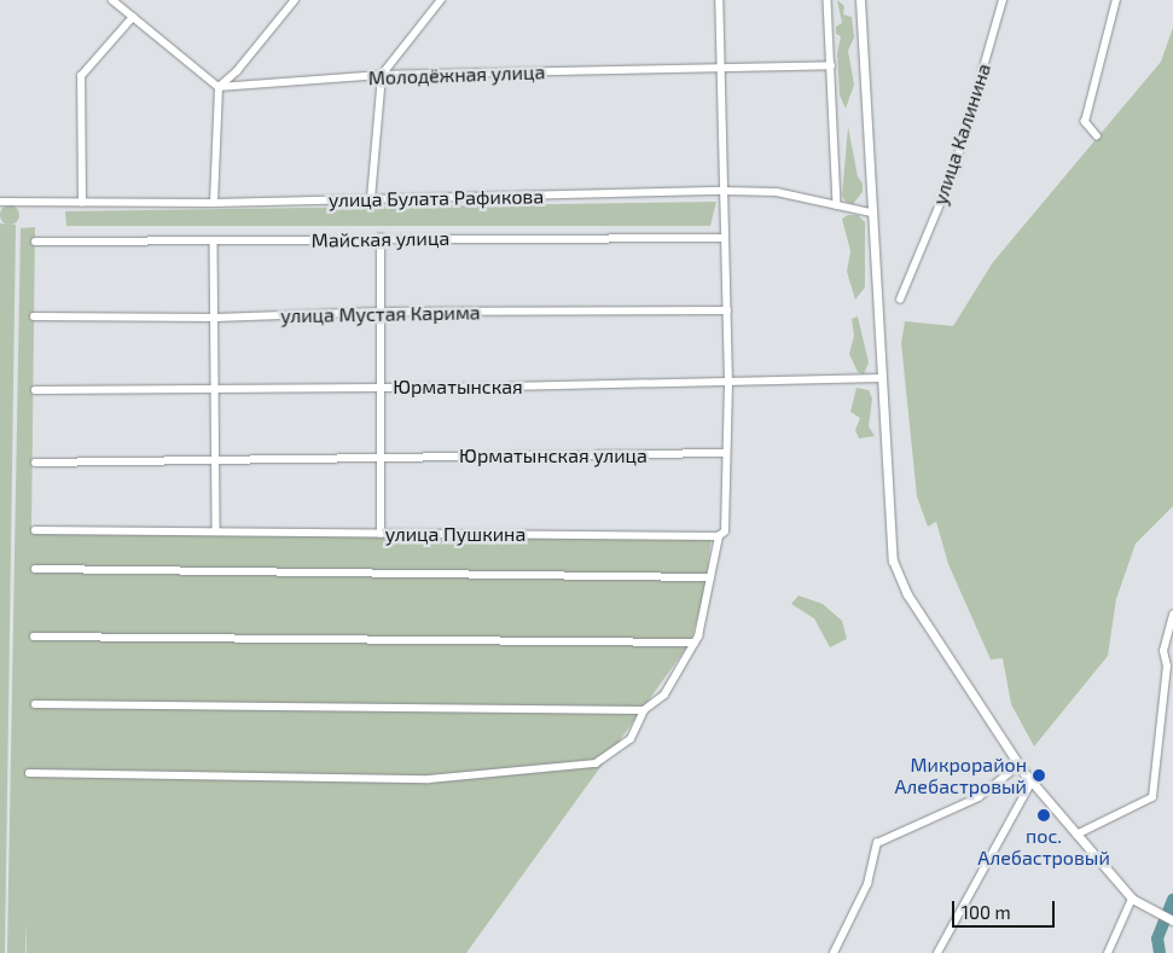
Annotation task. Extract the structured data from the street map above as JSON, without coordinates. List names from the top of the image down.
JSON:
{
  "streets": {
    "street": [
      "Молодёжная улица",
      "улица Калинина",
      "улица Булата Рафикова",
      "Майская улица",
      "улица Мустая Карима",
      "Юрматынская",
      "Юрматынская улица",
      "улица Пушкина"
    ]
  },
  "places": ["Микрорайон Алебастровый", "пос. Алебастровый"],
  "scale_bar": "100 m"
}
